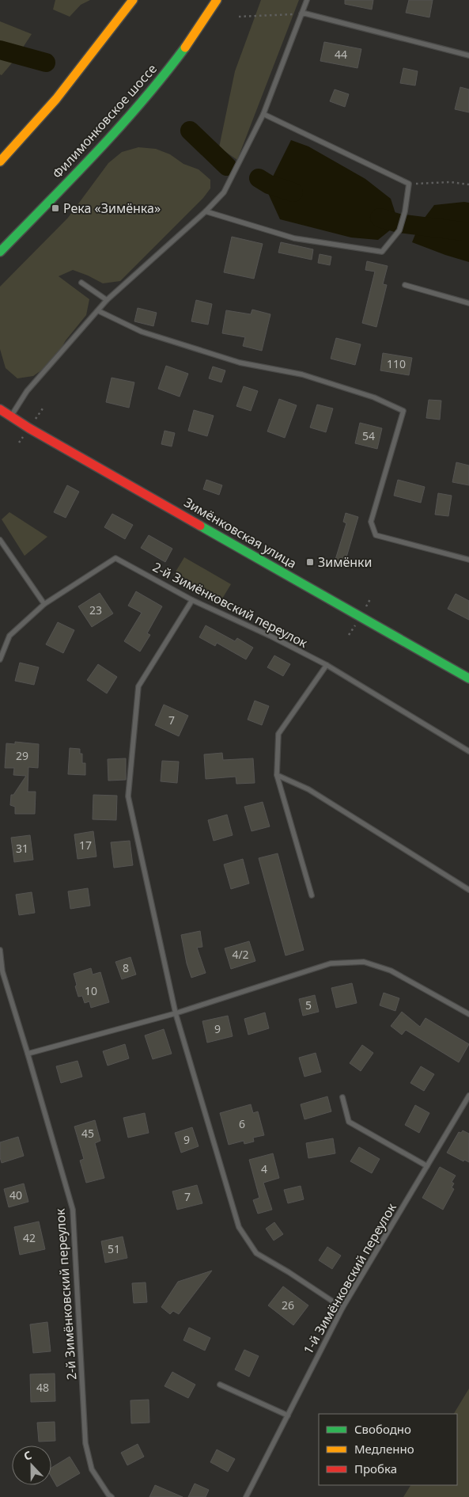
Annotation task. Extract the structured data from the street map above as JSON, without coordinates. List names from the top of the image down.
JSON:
{
  "streets": {
    "main road": ["Филимонковское шоссе", "Зимёнковская улица"],
    "lane": ["2-й Зимёнковский переулок", "1-й Зимёнковский переулок"]
  },
  "places": {
    "transit": ["Река «Зимёнка»", "Зимёнки"]
  },
  "house_numbers": [
    "44",
    "110",
    "54",
    "23",
    "7",
    "29",
    "17",
    "31",
    "4/2",
    "8",
    "10",
    "5",
    "9",
    "6",
    "45",
    "9",
    "4",
    "40",
    "7",
    "42",
    "51",
    "26",
    "48"
  ],
  "legend": ["Свободно", "Медленно", "Пробка"],
  "north": "top"
}
